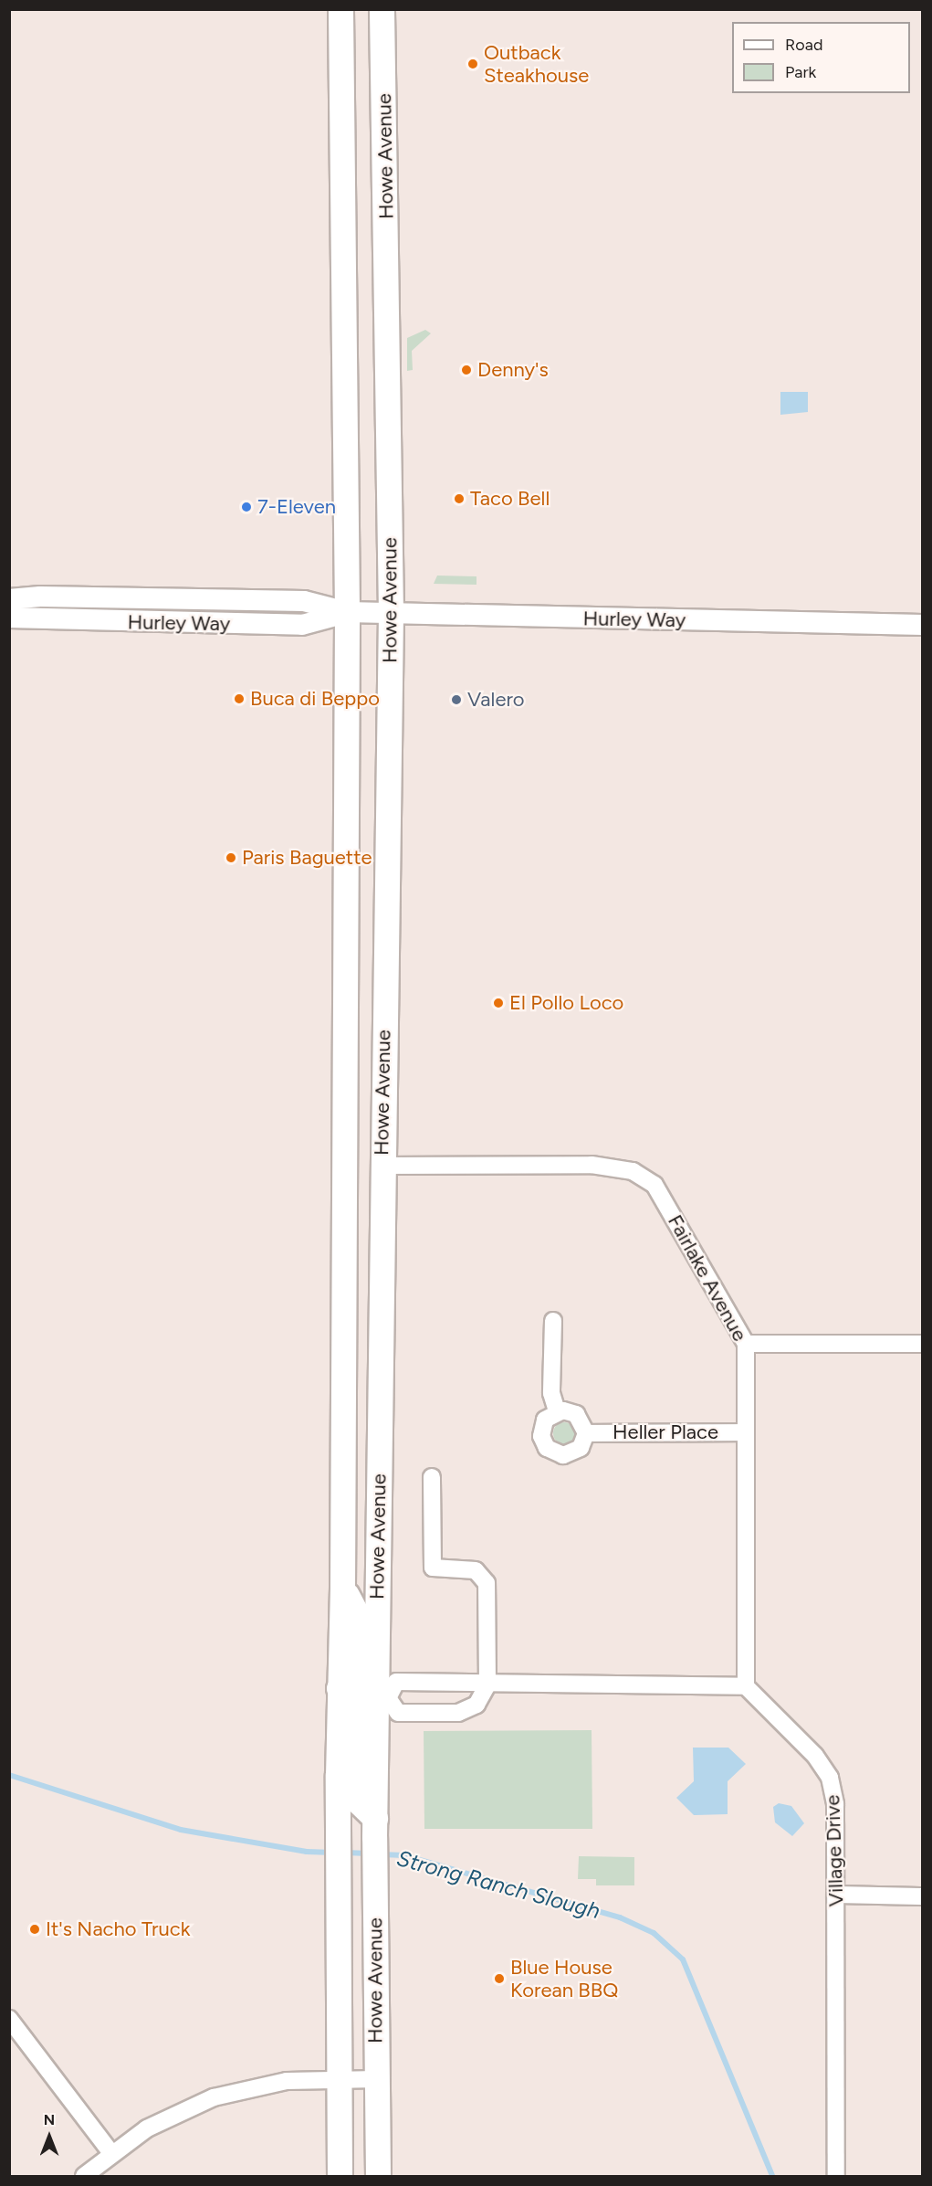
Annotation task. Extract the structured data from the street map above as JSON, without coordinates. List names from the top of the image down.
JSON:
{
  "streets": {
    "main road": ["Howe Avenue"],
    "street": [
      "Hurley Way",
      "Fairlake Avenue",
      "Heller Place",
      "Village Drive"
    ]
  },
  "crossings": [
    ["Howe Avenue", "Hurley Way"],
    ["Howe Avenue", "Fairlake Avenue"],
    ["Fairlake Avenue", "Heller Place"],
    ["Fairlake Avenue", "Village Drive"]
  ],
  "water": ["Strong Ranch Slough"],
  "places": [
    "Outback Steakhouse",
    "Denny's",
    "Taco Bell",
    "7-Eleven",
    "Buca di Beppo",
    "Valero",
    "Paris Baguette",
    "El Pollo Loco",
    "It's Nacho Truck",
    "Blue House Korean BBQ"
  ],
  "legend": ["Road", "Park"],
  "north": "top"
}
